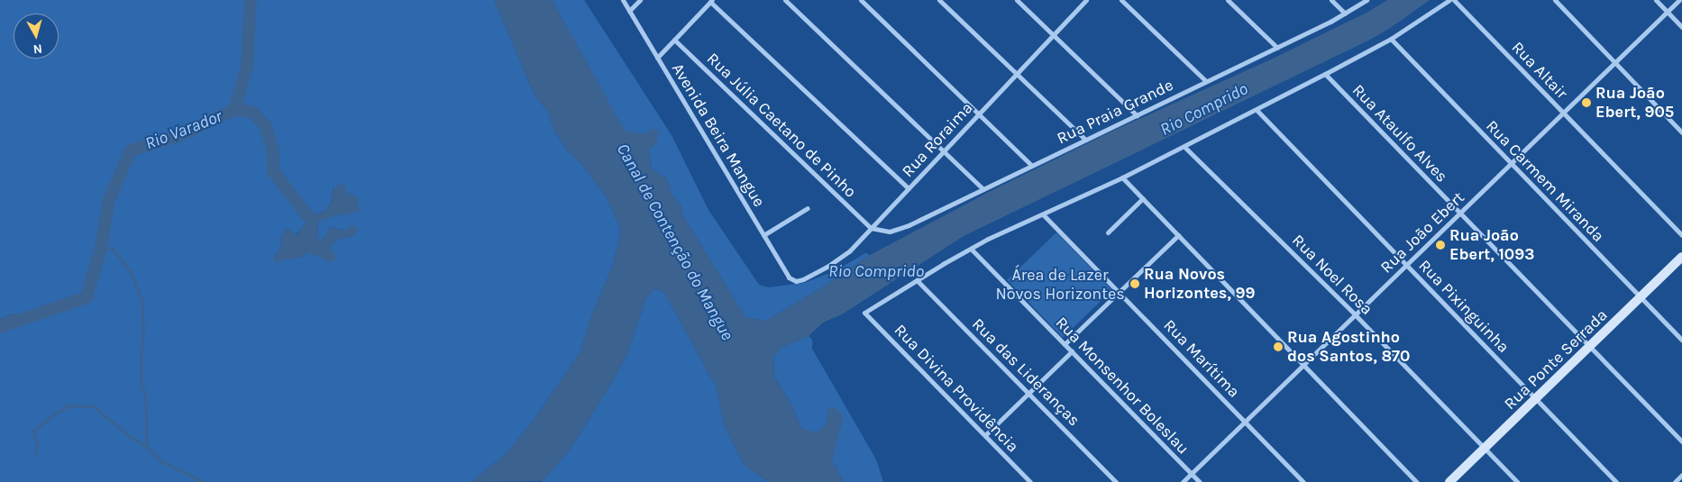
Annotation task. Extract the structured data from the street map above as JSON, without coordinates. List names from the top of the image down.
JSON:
{
  "streets": {
    "street": [
      "Rua Altair",
      "Rua Praia Grande",
      "Rua Júlia Caetano de Pinho",
      "Rua Ataulfo Alves",
      "Avenida Beira Mangue",
      "Rua Roraima",
      "Rua Carmem Miranda",
      "Rua João Ebert",
      "Rua Noel Rosa",
      "Rua Pixinguinha",
      "Rua Marítima",
      "Rua Ponte Serrada",
      "Rua das Lideranças",
      "Rua Monsenhor Boleslau",
      "Rua Divina Providência"
    ]
  },
  "crossings": [
    ["Rua Altair", "Rua João Ebert"],
    ["Rua Praia Grande", "Rua Júlia Caetano de Pinho"],
    ["Rua Praia Grande", "Rua Roraima"],
    ["Rua Júlia Caetano de Pinho", "Rua Roraima"],
    ["Rua Ataulfo Alves", "Rua João Ebert"],
    ["Rua Ataulfo Alves", "Rua Ponte Serrada"],
    ["Avenida Beira Mangue", "Rua Roraima"],
    ["Rua Carmem Miranda", "Rua João Ebert"],
    ["Rua Carmem Miranda", "Rua Ponte Serrada"],
    ["Rua João Ebert", "Rua Noel Rosa"],
    ["Rua João Ebert", "Rua Pixinguinha"],
    ["Rua João Ebert", "Rua Marítima"],
    ["Rua João Ebert", "Rua Monsenhor Boleslau"],
    ["Rua Noel Rosa", "Rua Ponte Serrada"],
    ["Rua Pixinguinha", "Rua Ponte Serrada"],
    ["Rua das Lideranças", "Rua Divina Providência"]
  ],
  "water": ["Rio Comprido", "Rio Varador", "Canal de Contenção do Mangue"],
  "parks": ["Área de Lazer Novos Horizontes"],
  "places": [
    "Rua João Ebert, 905",
    "Rua João Ebert, 1093",
    "Rua Novos Horizontes, 99",
    "Rua Agostinho dos Santos, 870"
  ],
  "north": "bottom"
}
